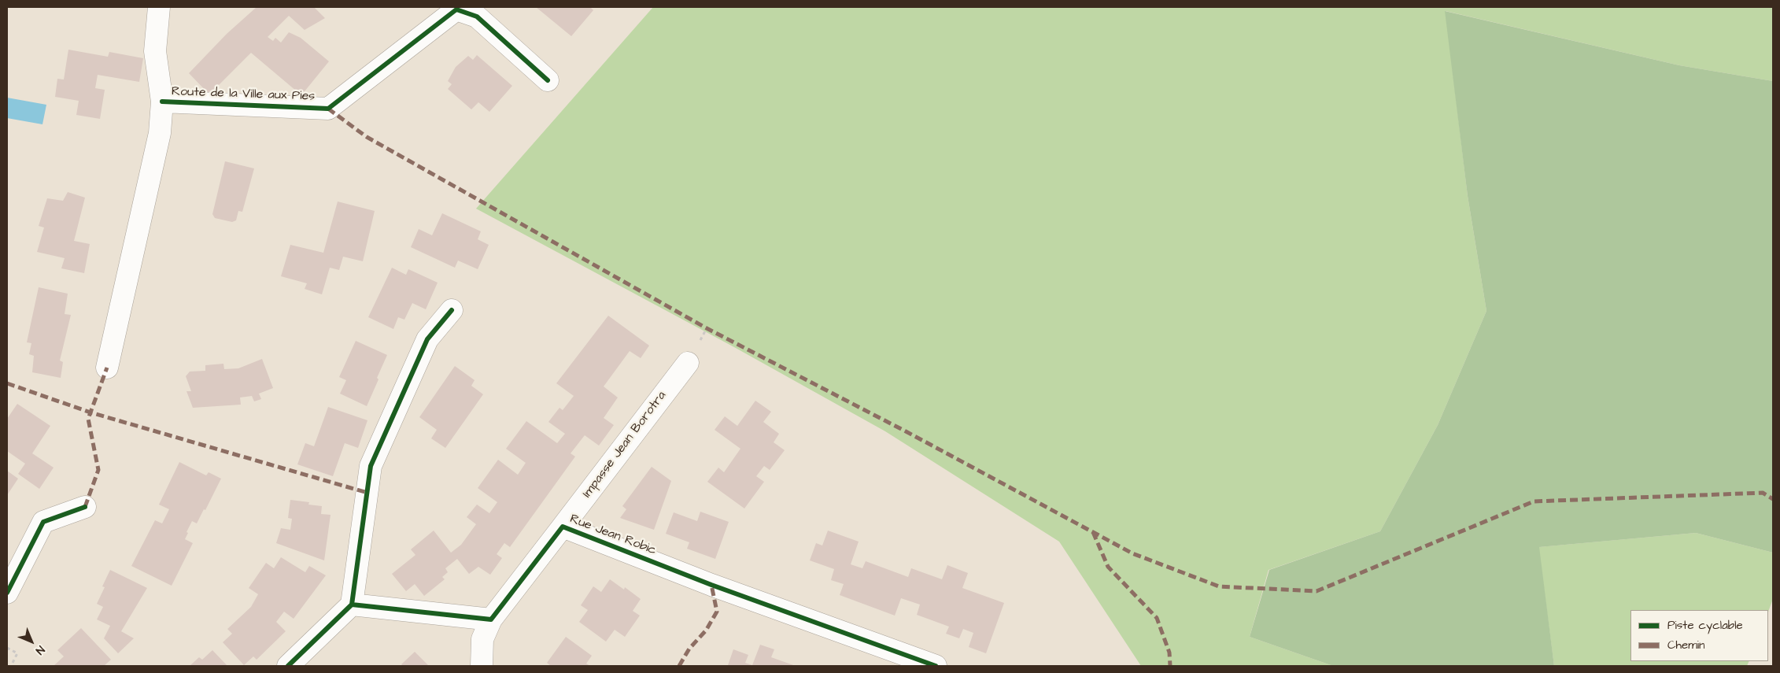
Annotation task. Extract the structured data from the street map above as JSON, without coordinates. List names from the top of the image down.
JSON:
{
  "streets": {
    "street": ["Route de la Ville aux Pies", "Impasse Jean Borotra", "Rue Jean Robic"]
  },
  "crossings": [
    ["Impasse Jean Borotra", "Rue Jean Robic"]
  ],
  "legend": ["Piste cyclable", "Chemin"],
  "north": "bottom right"
}
